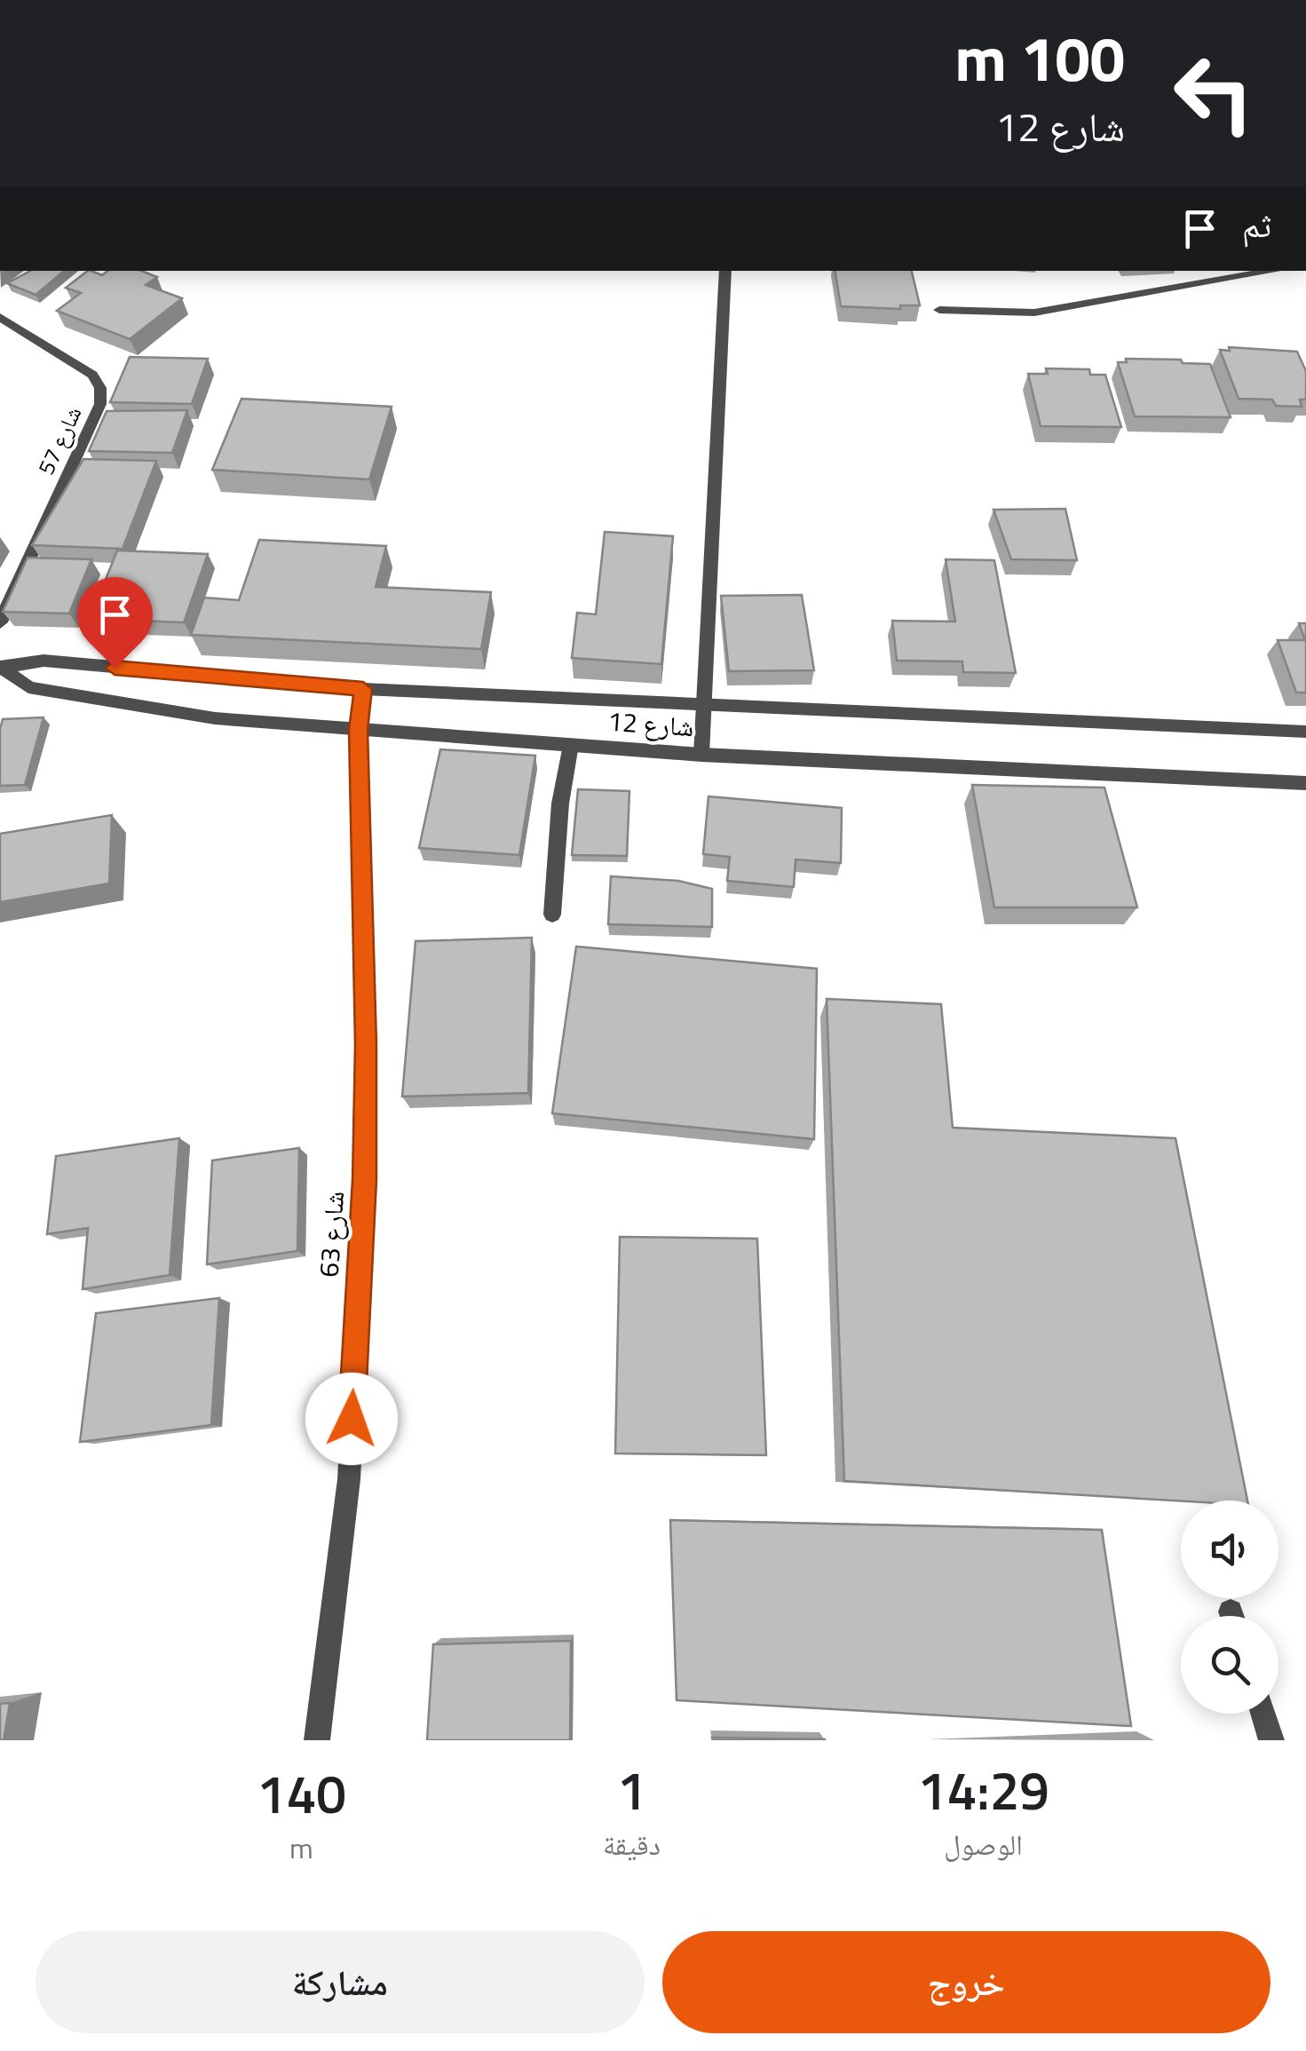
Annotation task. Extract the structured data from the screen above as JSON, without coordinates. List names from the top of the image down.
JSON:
{
  "streets": {
    "street": ["شارع 57", "شارع 12", "شارع 63"]
  },
  "crossings": [
    ["شارع 12", "شارع 63"]
  ],
  "page": {
    "turn": ["100 m", "شارع 12"],
    "then": "ثم",
    "eta": [
      "14:29",
      "الوصول",
      "1",
      "دقيقة",
      "140",
      "m"
    ],
    "buttons": ["خروج", "مشاركة"]
  }
}
